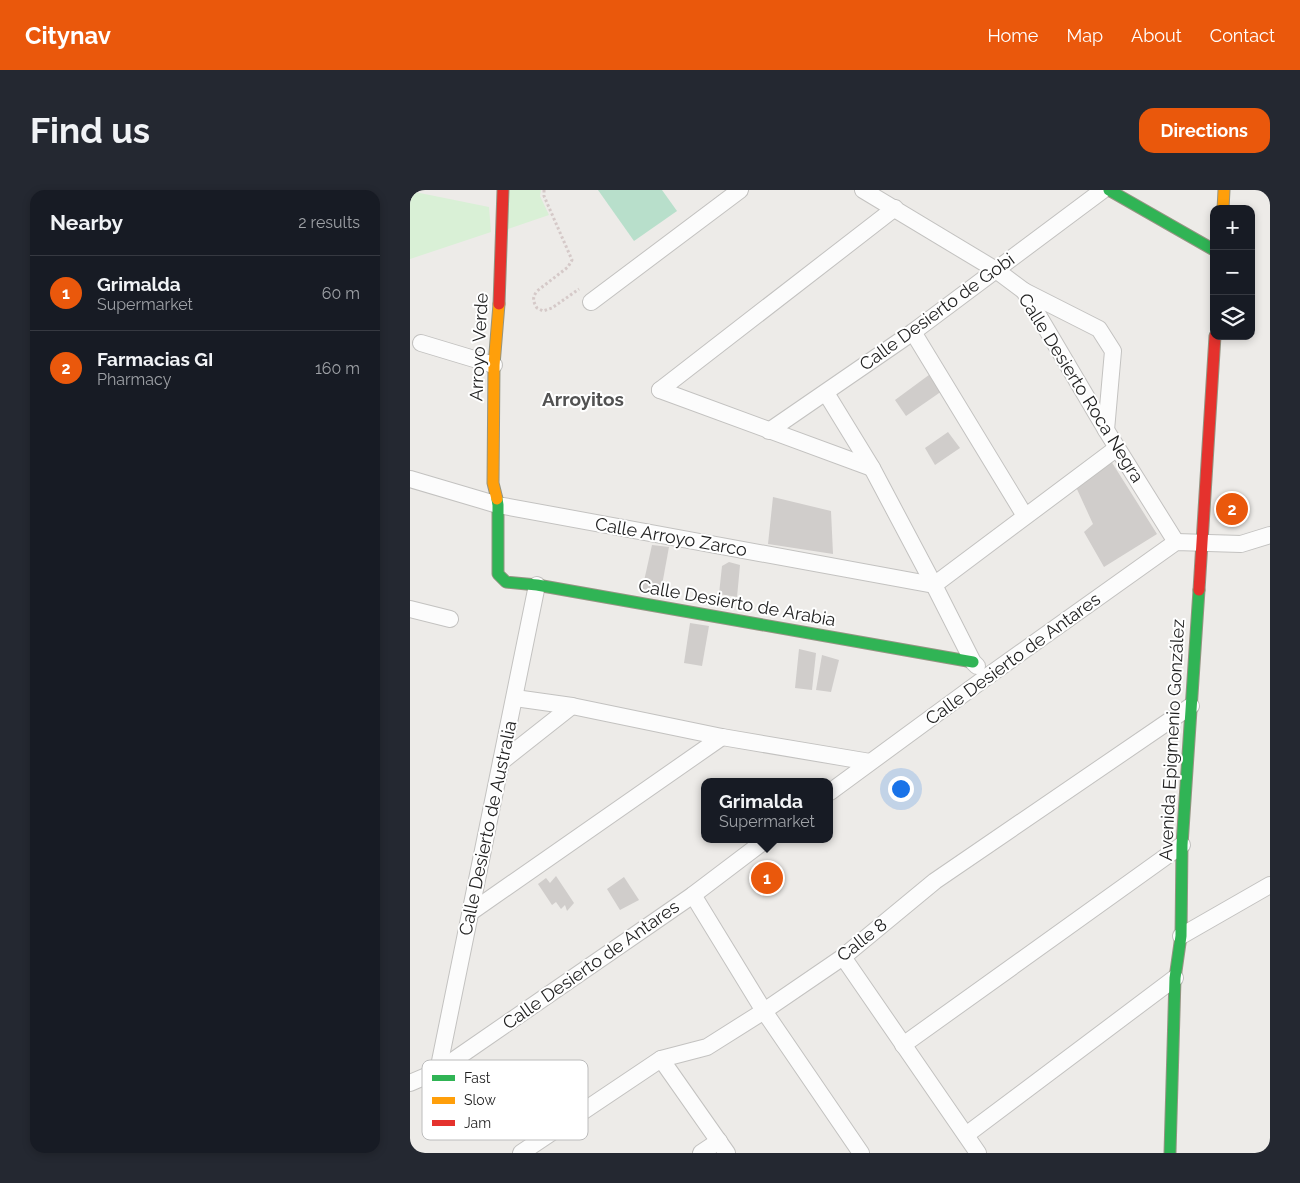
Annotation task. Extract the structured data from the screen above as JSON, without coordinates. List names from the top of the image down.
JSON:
{
  "streets": {
    "street": [
      "Calle Desierto de Gobi",
      "Arroyo Verde",
      "Calle Desierto Roca Negra",
      "Calle Arroyo Zarco",
      "Calle Desierto de Arabia",
      "Calle Desierto de Antares",
      "Avenida Epigmenio González",
      "Calle Desierto de Australia",
      "Calle 8"
    ]
  },
  "crossings": [
    ["Calle Desierto de Gobi", "Calle Desierto Roca Negra"],
    ["Arroyo Verde", "Calle Arroyo Zarco"],
    ["Arroyo Verde", "Calle Desierto de Arabia"],
    ["Calle Desierto Roca Negra", "Calle Desierto de Antares"],
    ["Calle Desierto de Arabia", "Calle Desierto de Australia"],
    ["Avenida Epigmenio González", "Calle 8"]
  ],
  "districts": ["Arroyitos"],
  "legend": ["Fast", "Slow", "Jam"],
  "page": {
    "header": "Citynav",
    "nav": [
      "Home",
      "Map",
      "About",
      "Contact"
    ],
    "buttons": "Directions",
    "title": "Find us",
    "heading": ["Nearby", "2 results"],
    "map_buttons": ["+", "−"],
    "list": [
      {
        "mark": "1",
        "name": "Grimalda",
        "note": "Supermarket",
        "value": "60 m"
      },
      {
        "mark": "2",
        "name": "Farmacias GI",
        "note": "Pharmacy",
        "value": "160 m"
      }
    ],
    "pins": ["2", "1"],
    "popup": ["Grimalda", "Supermarket"]
  }
}
